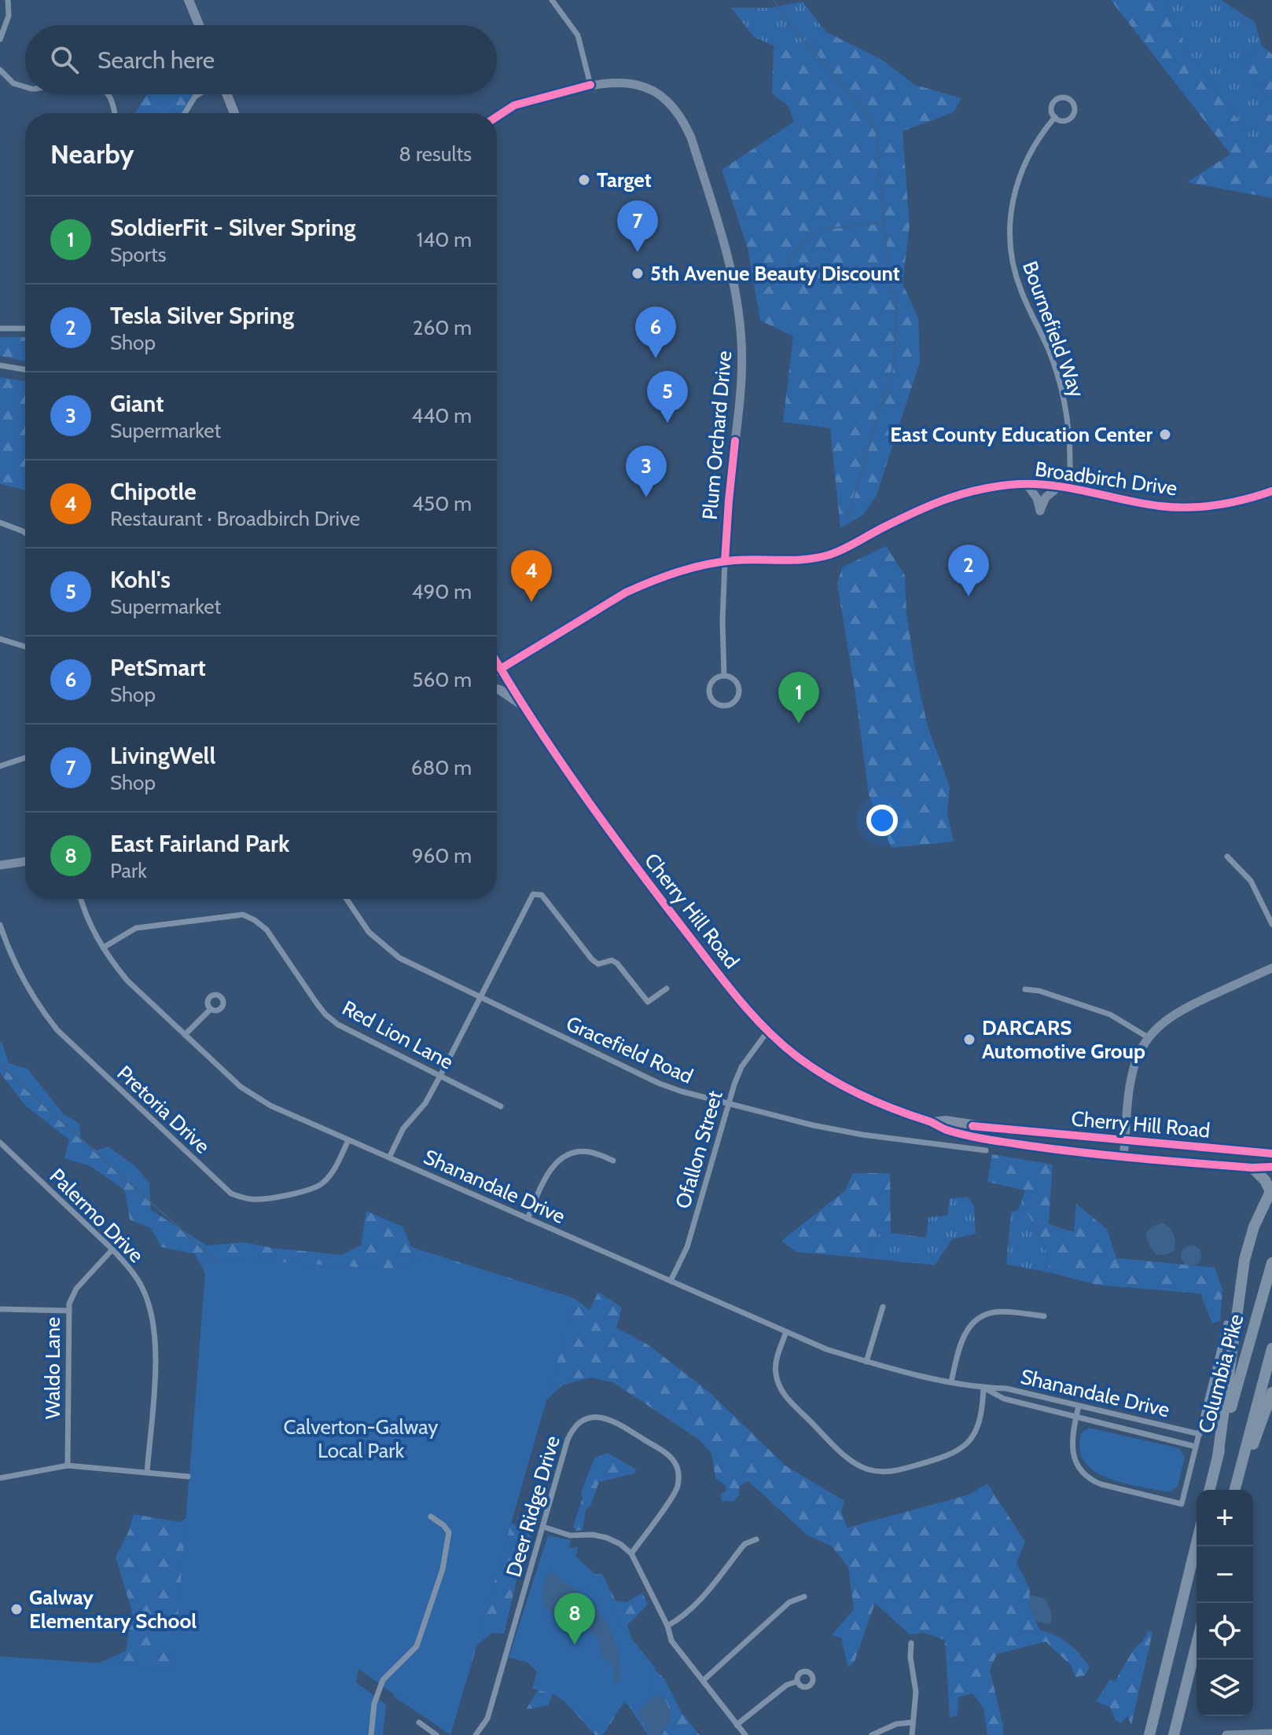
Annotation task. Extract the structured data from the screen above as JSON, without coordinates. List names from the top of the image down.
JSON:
{
  "streets": {
    "highway": ["Columbia Pike"],
    "main road": ["Cherry Hill Road"],
    "street": [
      "Bournefield Way",
      "Plum Orchard Drive",
      "Broadbirch Drive",
      "Red Lion Lane",
      "Gracefield Road",
      "Pretoria Drive",
      "Ofallon Street",
      "Shanandale Drive",
      "Palermo Drive",
      "Waldo Lane",
      "Deer Ridge Drive"
    ]
  },
  "crossings": [
    ["Bournefield Way", "Broadbirch Drive"],
    ["Plum Orchard Drive", "Broadbirch Drive"],
    ["Broadbirch Drive", "Cherry Hill Road"],
    ["Cherry Hill Road", "Ofallon Street"],
    ["Red Lion Lane", "Shanandale Drive"],
    ["Gracefield Road", "Ofallon Street"],
    ["Pretoria Drive", "Shanandale Drive"],
    ["Ofallon Street", "Shanandale Drive"],
    ["Palermo Drive", "Waldo Lane"]
  ],
  "parks": ["Calverton-Galway Local Park"],
  "places": [
    "Target",
    "5th Avenue Beauty Discount",
    "East County Education Center",
    "DARCARS Automotive Group",
    "Galway Elementary School"
  ],
  "page": {
    "search": "Search here",
    "heading": ["Nearby", "8 results"],
    "list": [
      {
        "mark": "1",
        "name": "SoldierFit - Silver Spring",
        "note": "Sports",
        "value": "140 m"
      },
      {
        "mark": "2",
        "name": "Tesla Silver Spring",
        "note": "Shop",
        "value": "260 m"
      },
      {
        "mark": "3",
        "name": "Giant",
        "note": "Supermarket",
        "value": "440 m"
      },
      {
        "mark": "4",
        "name": "Chipotle",
        "note": "Restaurant · Broadbirch Drive",
        "value": "450 m"
      },
      {
        "mark": "5",
        "name": "Kohl's",
        "note": "Supermarket",
        "value": "490 m"
      },
      {
        "mark": "6",
        "name": "PetSmart",
        "note": "Shop",
        "value": "560 m"
      },
      {
        "mark": "7",
        "name": "LivingWell",
        "note": "Shop",
        "value": "680 m"
      },
      {
        "mark": "8",
        "name": "East Fairland Park",
        "note": "Park",
        "value": "960 m"
      }
    ],
    "pins": [
      "7",
      "6",
      "5",
      "3",
      "2",
      "4",
      "1",
      "8"
    ],
    "map_buttons": ["+", "−"]
  }
}
